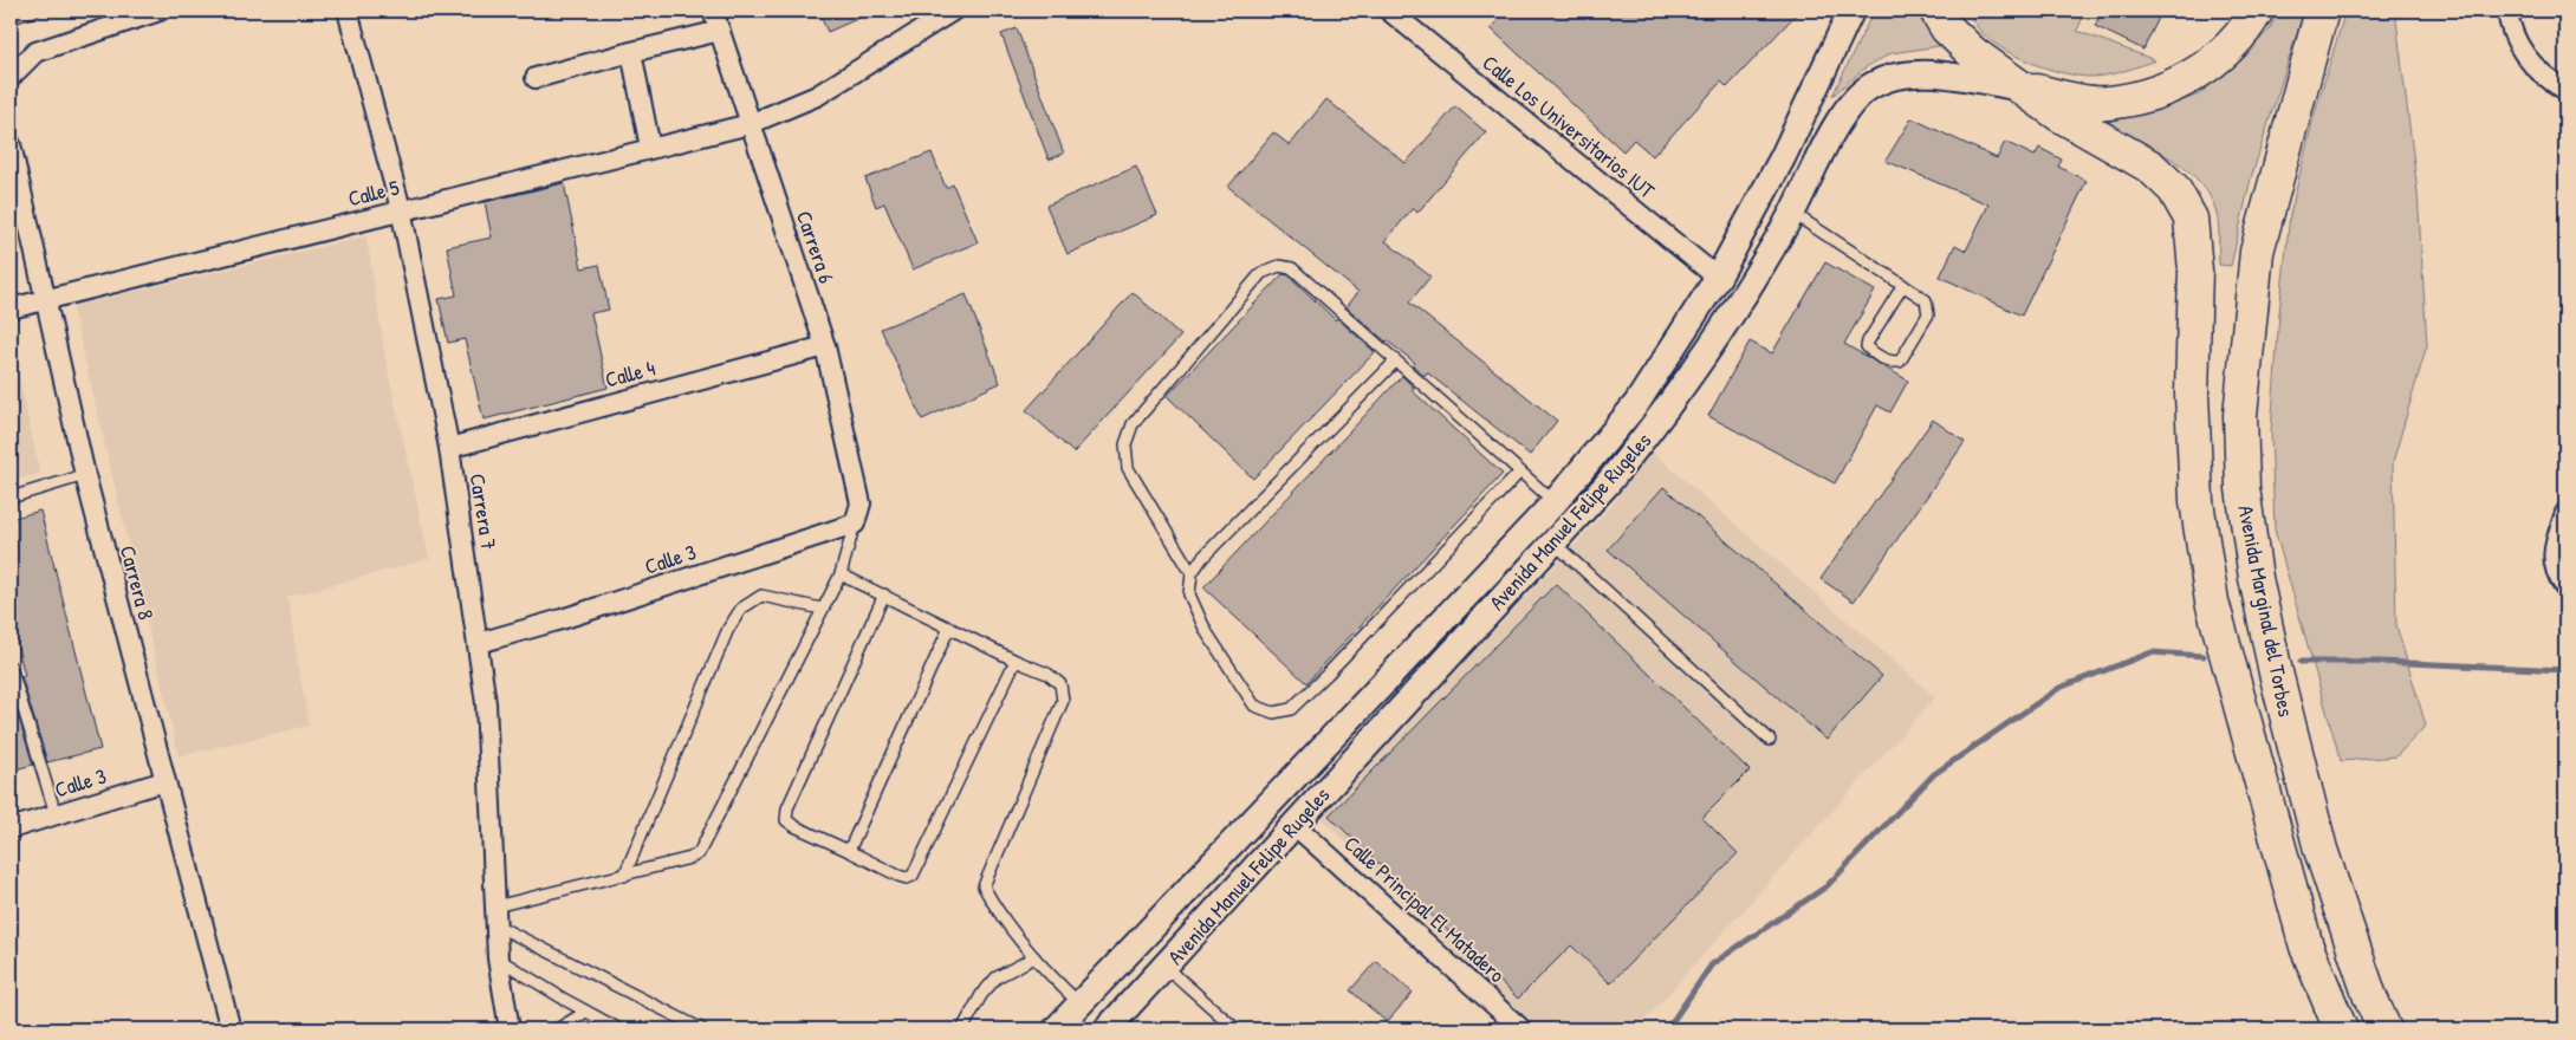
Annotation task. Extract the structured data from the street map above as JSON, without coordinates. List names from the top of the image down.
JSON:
{
  "streets": {
    "highway": ["Avenida Marginal del Torbes"],
    "street": [
      "Calle Los Universitarios IUT",
      "Calle 5",
      "Carrera 6",
      "Calle 4",
      "Carrera 7",
      "Avenida Manuel Felipe Rugeles",
      "Calle 3",
      "Carrera 8",
      "Calle Principal El Matadero"
    ]
  },
  "crossings": [
    ["Calle Los Universitarios IUT", "Avenida Manuel Felipe Rugeles"],
    ["Calle 5", "Carrera 6"],
    ["Calle 5", "Carrera 7"],
    ["Calle 5", "Carrera 8"],
    ["Carrera 6", "Calle 4"],
    ["Carrera 6", "Calle 3"],
    ["Calle 4", "Carrera 7"],
    ["Carrera 7", "Calle 3"],
    ["Avenida Manuel Felipe Rugeles", "Avenida Marginal del Torbes"],
    ["Avenida Manuel Felipe Rugeles", "Calle Principal El Matadero"],
    ["Calle 3", "Carrera 8"]
  ]
}
